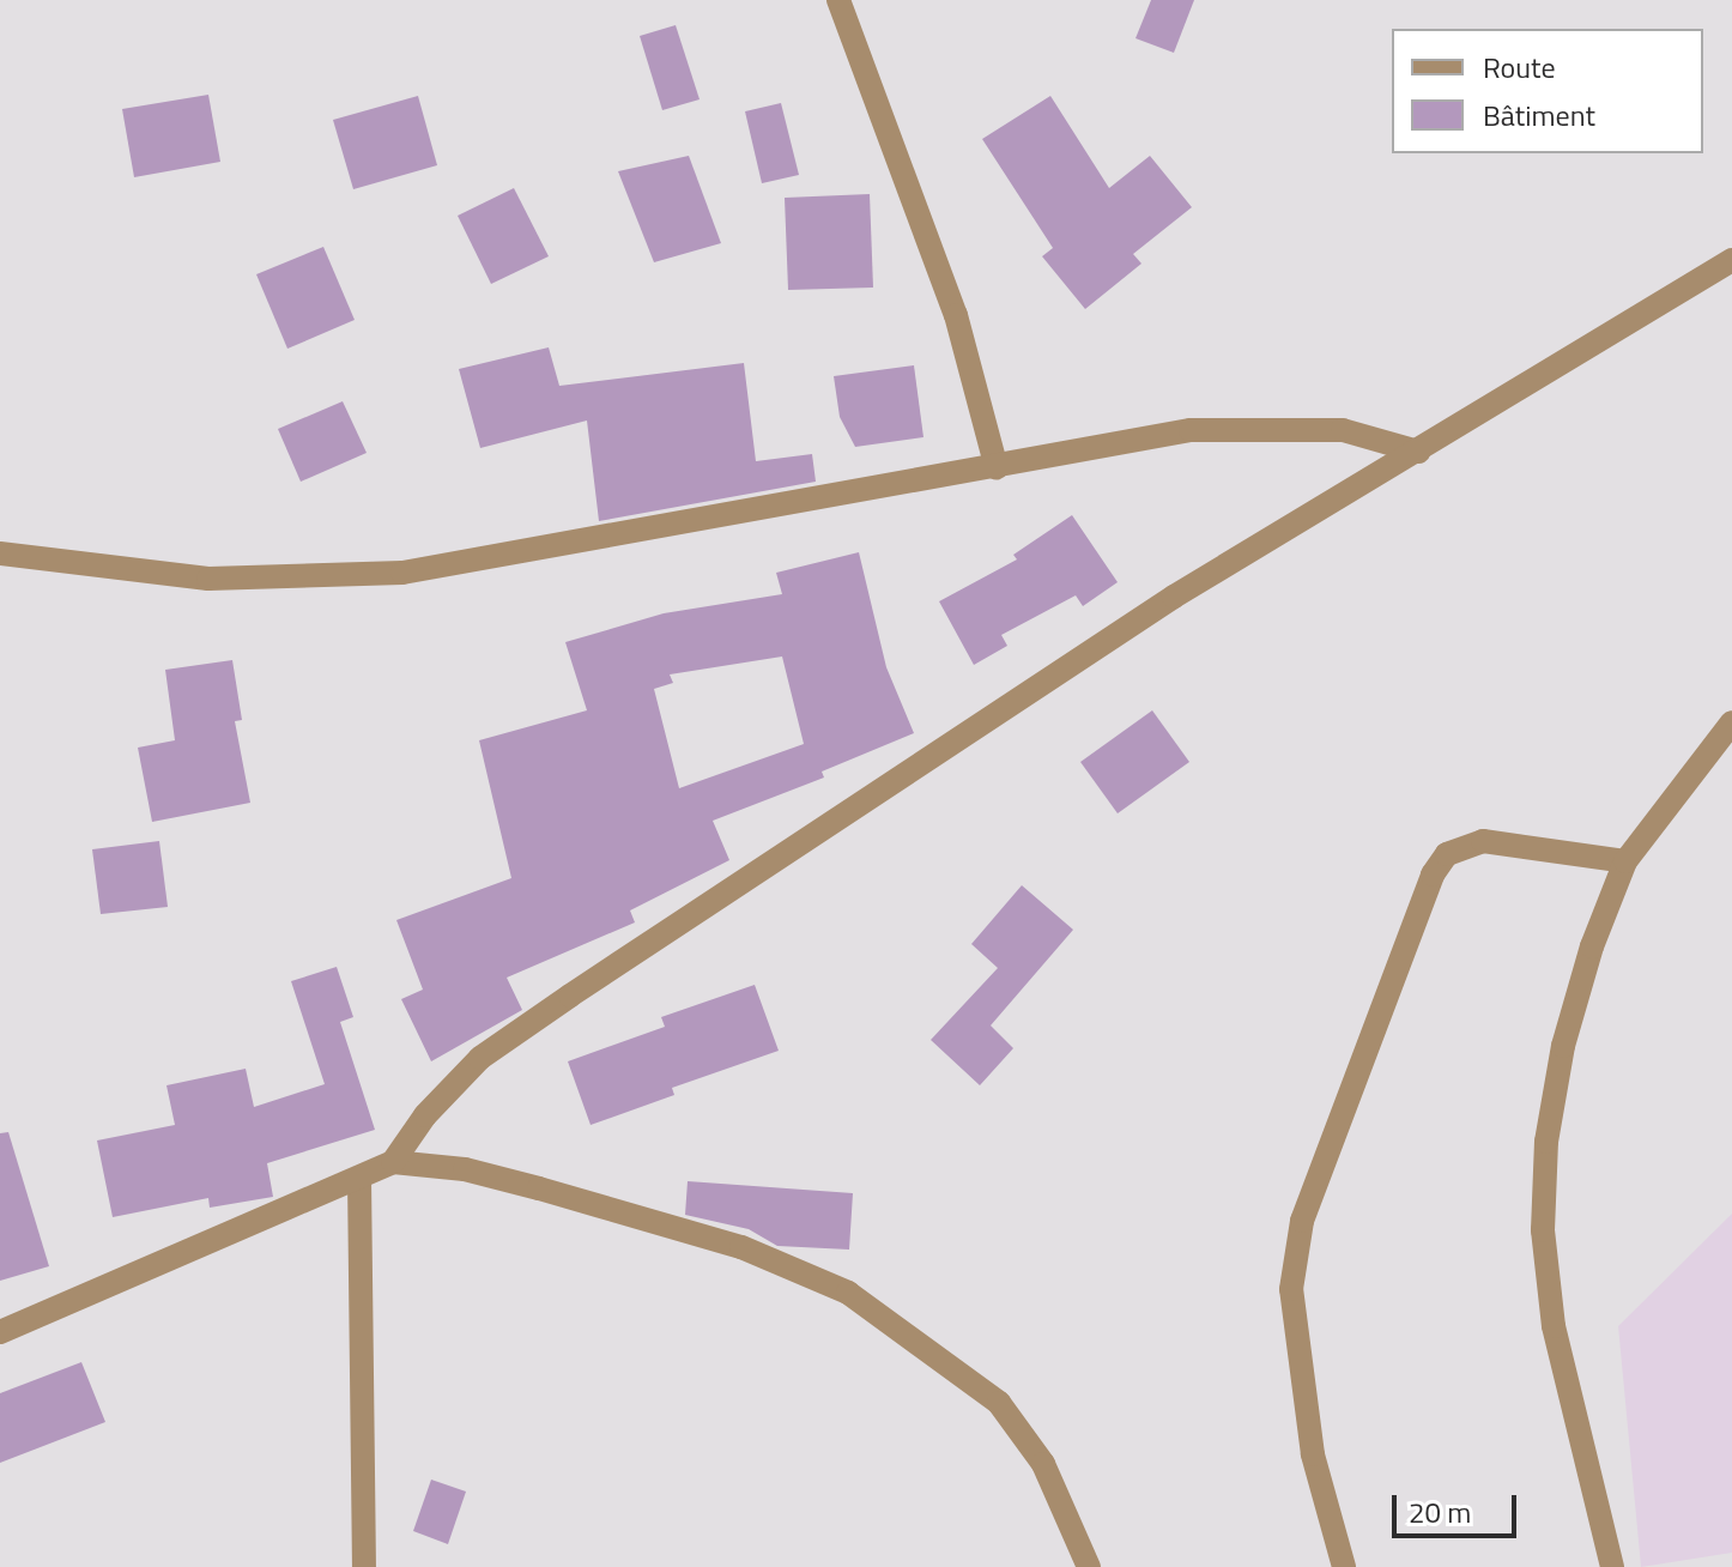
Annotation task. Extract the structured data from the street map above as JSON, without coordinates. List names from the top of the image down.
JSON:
{
  "legend": ["Route", "Bâtiment"],
  "scale_bar": "20 m"
}
